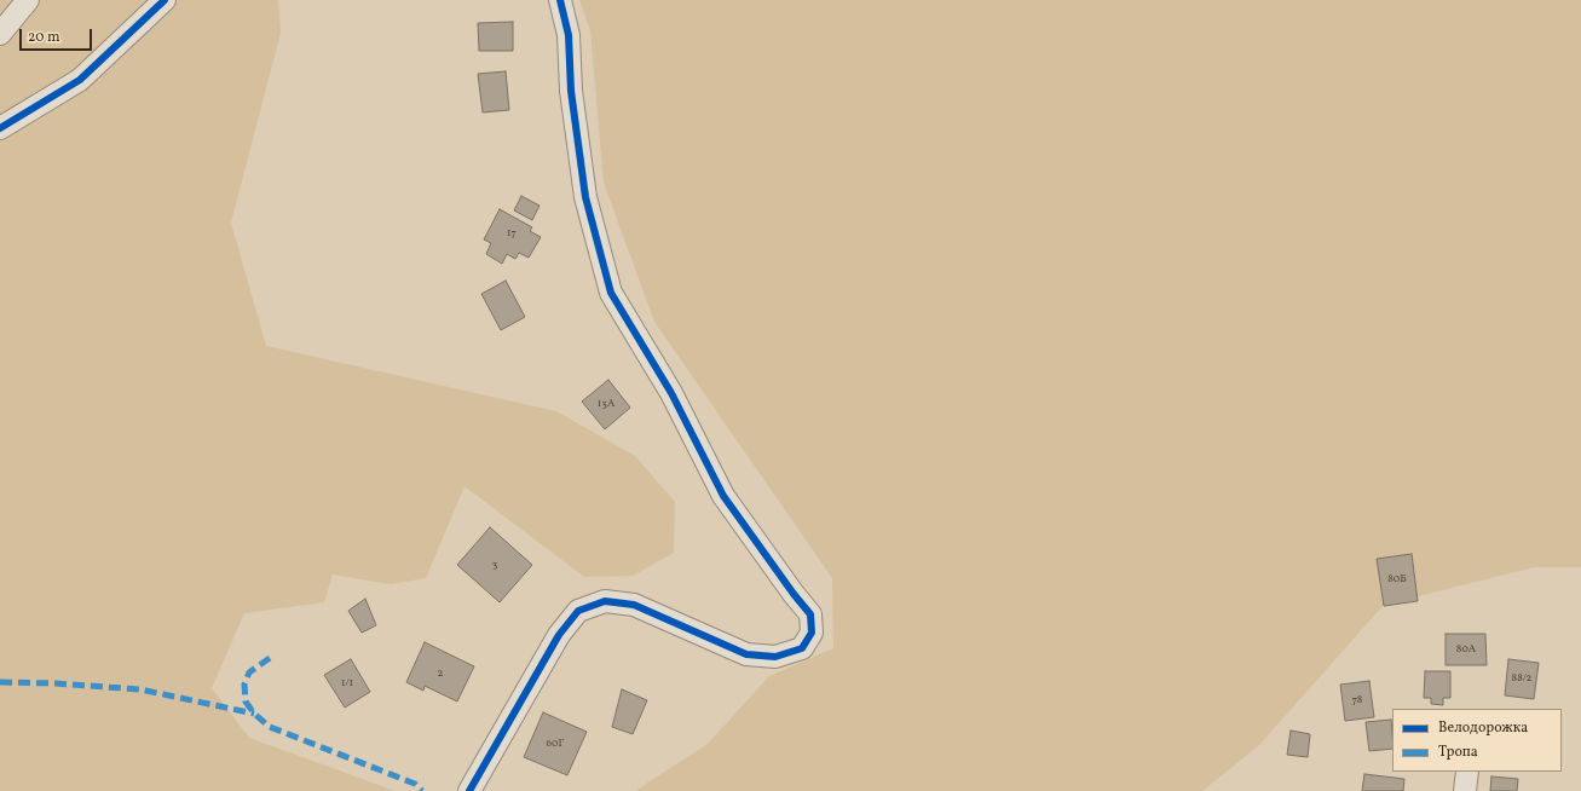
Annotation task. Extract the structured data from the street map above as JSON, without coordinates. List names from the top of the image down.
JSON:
{
  "house_numbers": [
    "17",
    "13А",
    "3",
    "80Б",
    "80А",
    "2",
    "88/2",
    "1/1",
    "78",
    "60Г"
  ],
  "legend": ["Велодорожка", "Тропа"],
  "scale_bar": "20 m"
}
